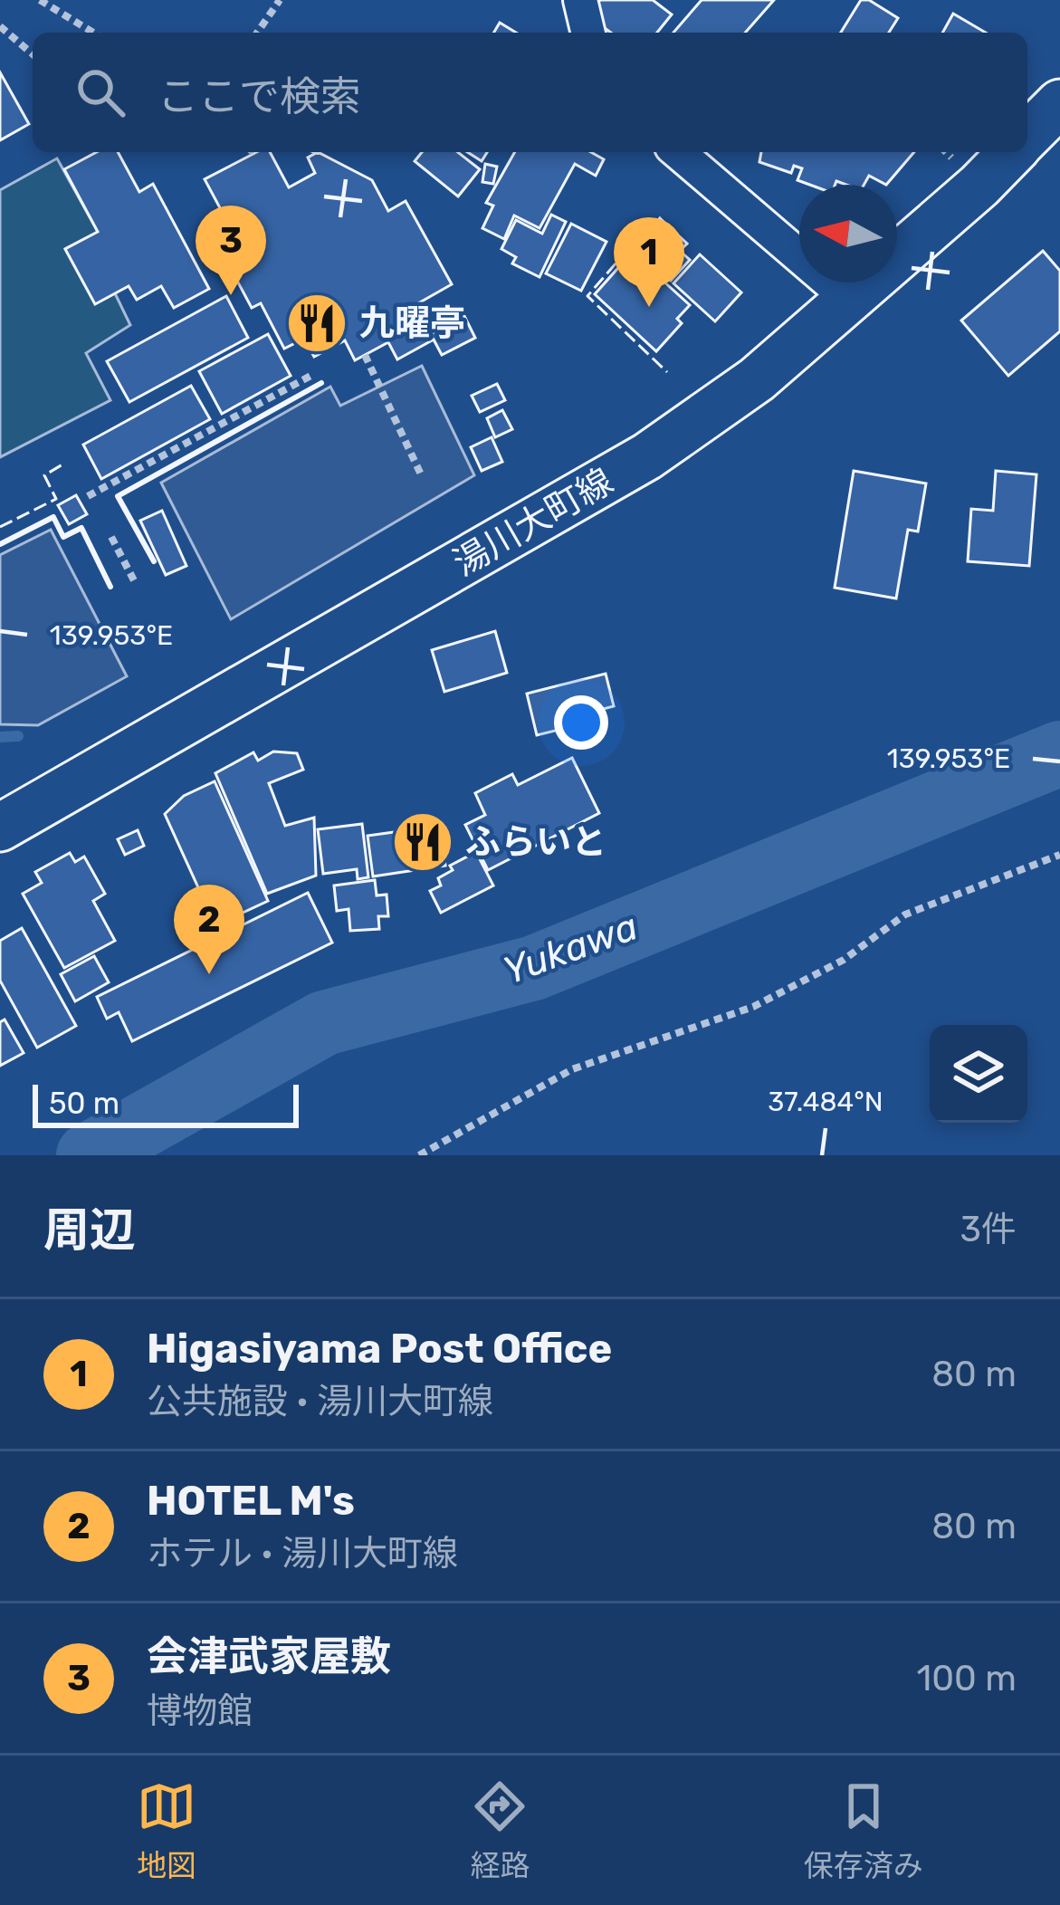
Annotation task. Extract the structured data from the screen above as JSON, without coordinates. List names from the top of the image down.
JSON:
{
  "streets": {
    "main road": ["湯川大町線"]
  },
  "water": ["Yukawa"],
  "places": {
    "restaurant": ["九曜亭", "ふらいと"]
  },
  "scale_bar": "50 m",
  "north": "left",
  "page": {
    "search": "ここで検索",
    "pins": ["3", "1", "2"],
    "scale": "50 m",
    "heading": ["周辺", "3件"],
    "list": [
      {
        "mark": "1",
        "name": "Higasiyama Post Office",
        "note": "公共施設 · 湯川大町線",
        "value": "80 m"
      },
      {
        "mark": "2",
        "name": "HOTEL M's",
        "note": "ホテル · 湯川大町線",
        "value": "80 m"
      },
      {
        "mark": "3",
        "name": "会津武家屋敷",
        "note": "博物館",
        "value": "100 m"
      }
    ],
    "nav": ["地図", "経路", "保存済み"]
  },
  "coordinates": ["139.953°E", "37.484°N"]
}
